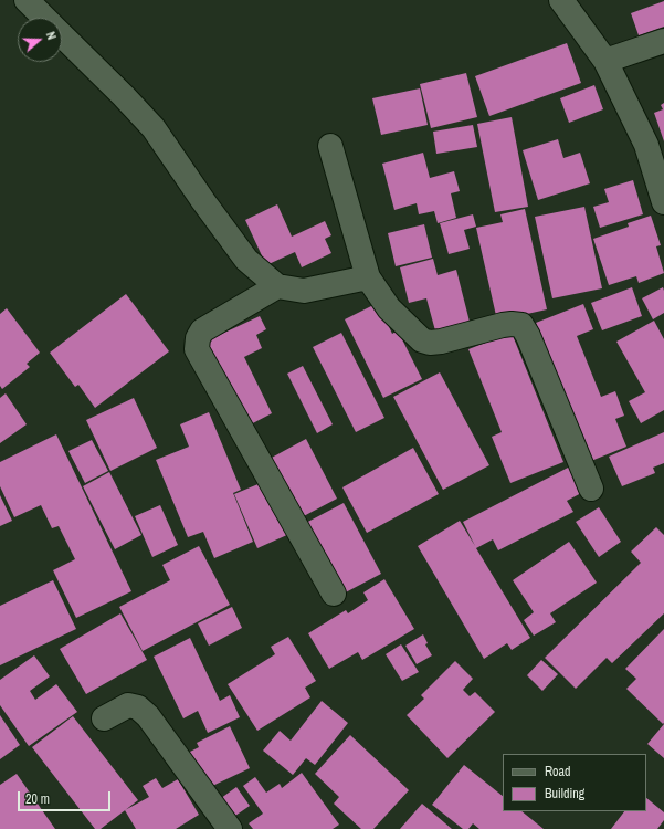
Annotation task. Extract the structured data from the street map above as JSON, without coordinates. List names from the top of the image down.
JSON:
{
  "legend": ["Road", "Building"],
  "scale_bar": "20 m",
  "north": "right"
}
